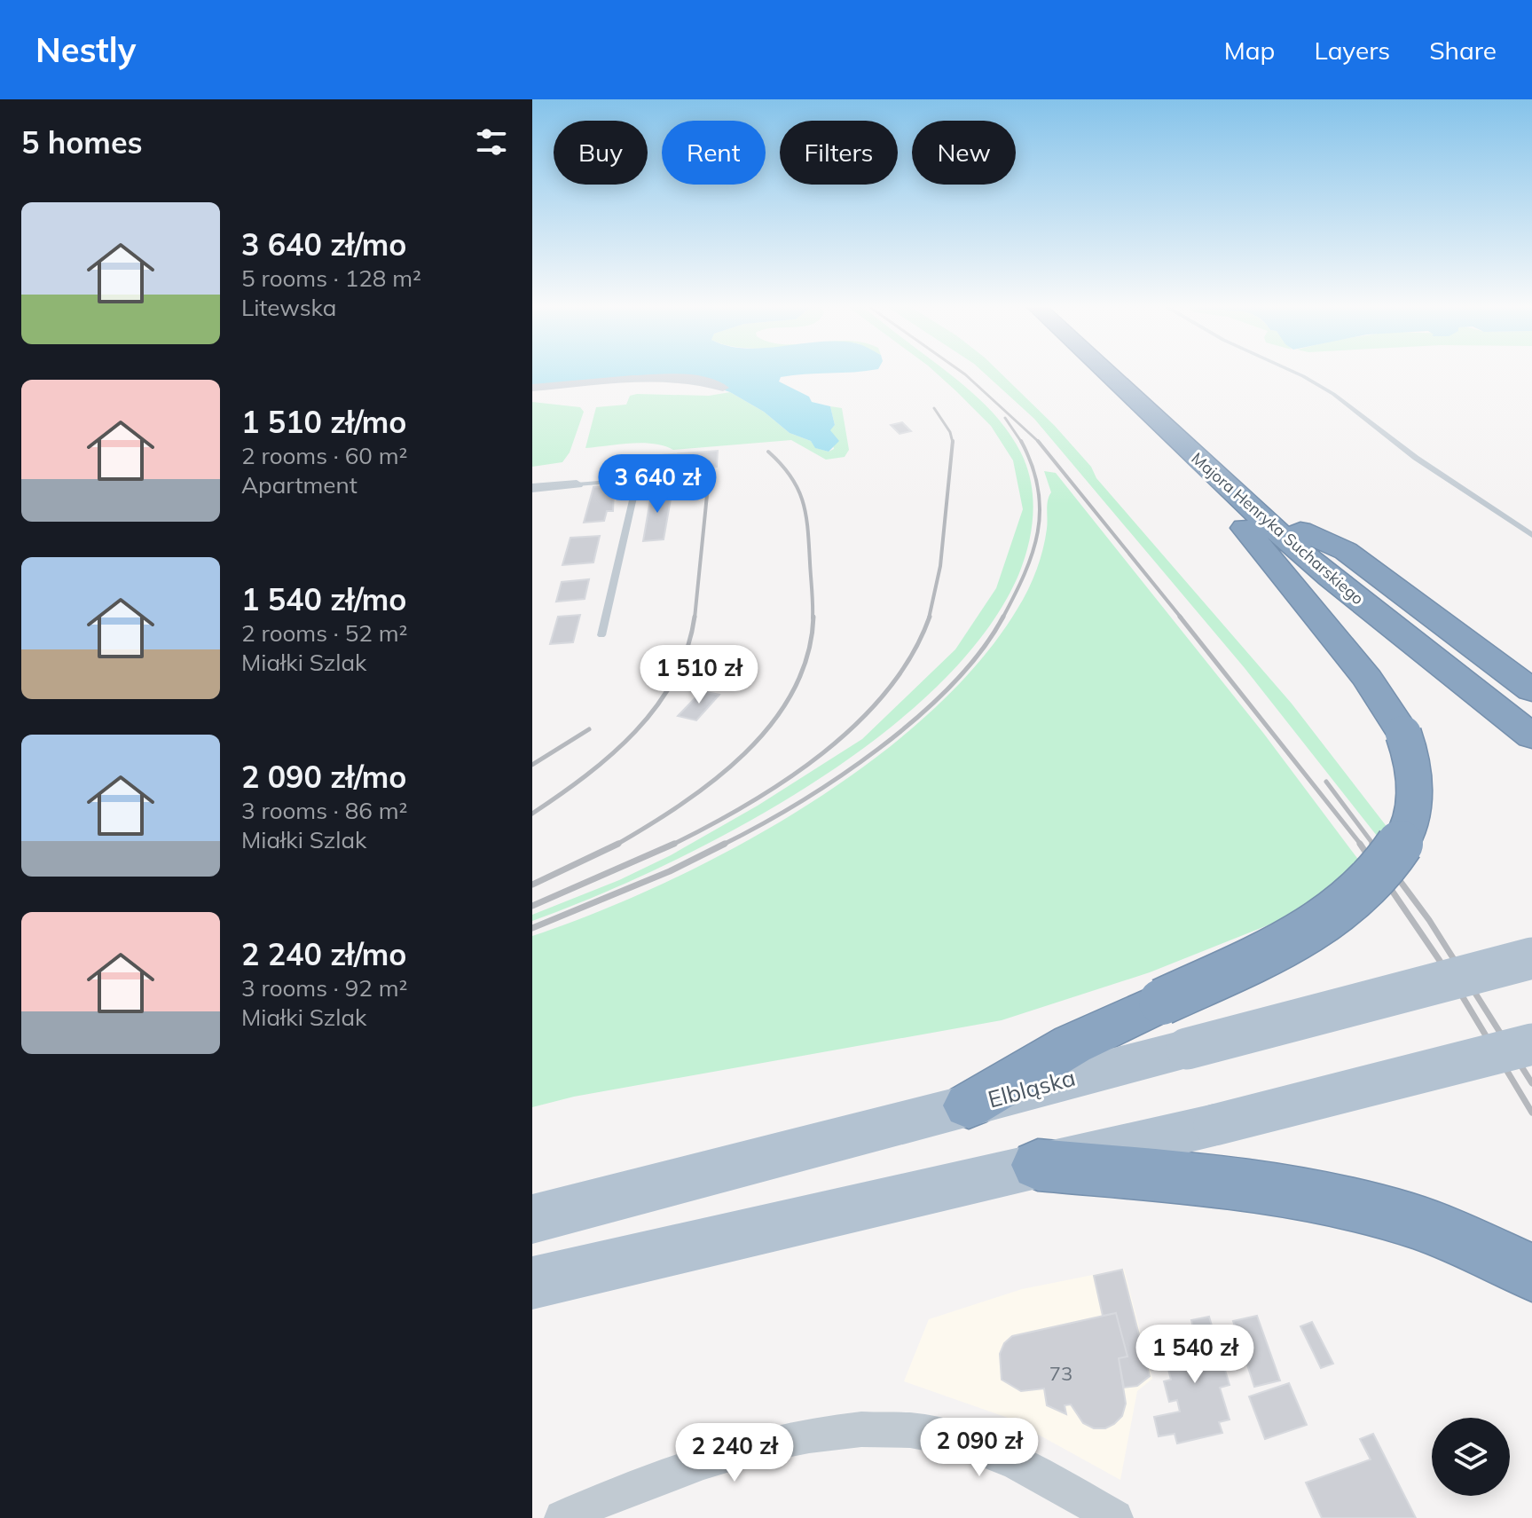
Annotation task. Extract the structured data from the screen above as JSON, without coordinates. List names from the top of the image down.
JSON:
{
  "streets": {
    "highway": ["Majora Henryka Sucharskiego"],
    "main road": ["Elbląska"]
  },
  "house_numbers": ["73"],
  "page": {
    "header": "Nestly",
    "nav": ["Map", "Layers", "Share"],
    "heading": "5 homes",
    "chip": [
      "Buy",
      "Rent",
      "Filters",
      "New"
    ],
    "list": [
      {
        "name": "3 640 zł/mo",
        "note": "5 rooms · 128 m² · Litewska"
      },
      {
        "name": "1 510 zł/mo",
        "note": "2 rooms · 60 m² · Apartment"
      },
      {
        "name": "1 540 zł/mo",
        "note": "2 rooms · 52 m² · Miałki Szlak"
      },
      {
        "name": "2 090 zł/mo",
        "note": "3 rooms · 86 m² · Miałki Szlak"
      },
      {
        "name": "2 240 zł/mo",
        "note": "3 rooms · 92 m² · Miałki Szlak"
      }
    ],
    "price": [
      "3 640 zł",
      "1 510 zł",
      "1 540 zł",
      "2 090 zł",
      "2 240 zł"
    ]
  }
}
